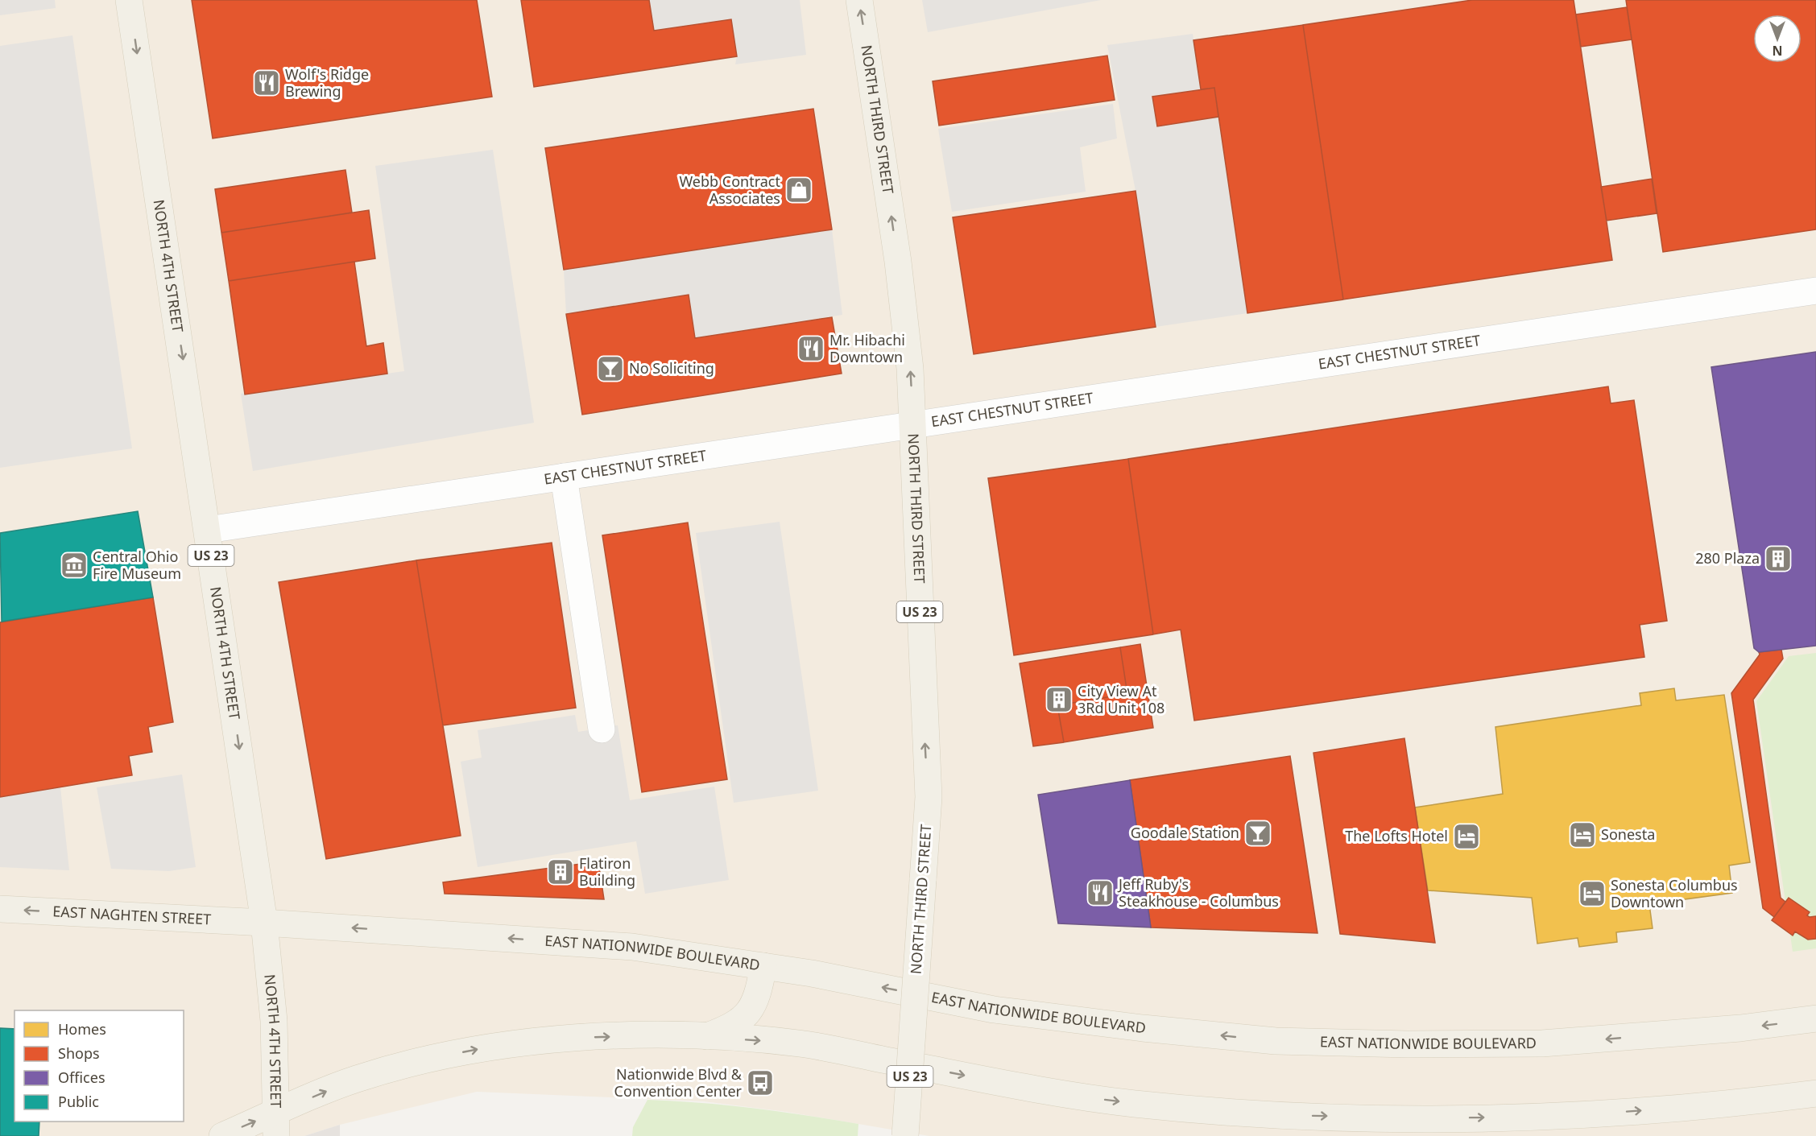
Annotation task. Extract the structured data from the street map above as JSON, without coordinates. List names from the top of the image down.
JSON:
{
  "streets": {
    "main road": [
      "NORTH THIRD STREET",
      "NORTH 4TH STREET",
      "US 23",
      "EAST NAGHTEN STREET",
      "EAST NATIONWIDE BOULEVARD"
    ],
    "street": ["EAST CHESTNUT STREET"]
  },
  "crossings": [
    ["NORTH THIRD STREET", "EAST CHESTNUT STREET"],
    ["NORTH 4TH STREET", "EAST CHESTNUT STREET"],
    ["NORTH 4TH STREET", "EAST NAGHTEN STREET"],
    ["NORTH 4TH STREET", "EAST NATIONWIDE BOULEVARD"],
    ["EAST NAGHTEN STREET", "EAST NATIONWIDE BOULEVARD"]
  ],
  "one_way": ["NORTH THIRD STREET", "NORTH 4TH STREET", "EAST NAGHTEN STREET"],
  "places": {
    "restaurant": ["Wolf's Ridge Brewing", "Mr. Hibachi Downtown", "Jeff Ruby's Steakhouse - Columbus"],
    "shop": ["Webb Contract Associates"],
    "bar": ["No Soliciting", "Goodale Station"],
    "building": ["280 Plaza", "City View At 3Rd Unit 108", "Flatiron Building"],
    "museum": ["Central Ohio Fire Museum"],
    "hotel": ["Sonesta", "The Lofts Hotel", "Sonesta Columbus Downtown"],
    "bus stop": ["Nationwide Blvd & Convention Center"]
  },
  "legend": [
    "Homes",
    "Shops",
    "Offices",
    "Public"
  ],
  "north": "bottom"
}
